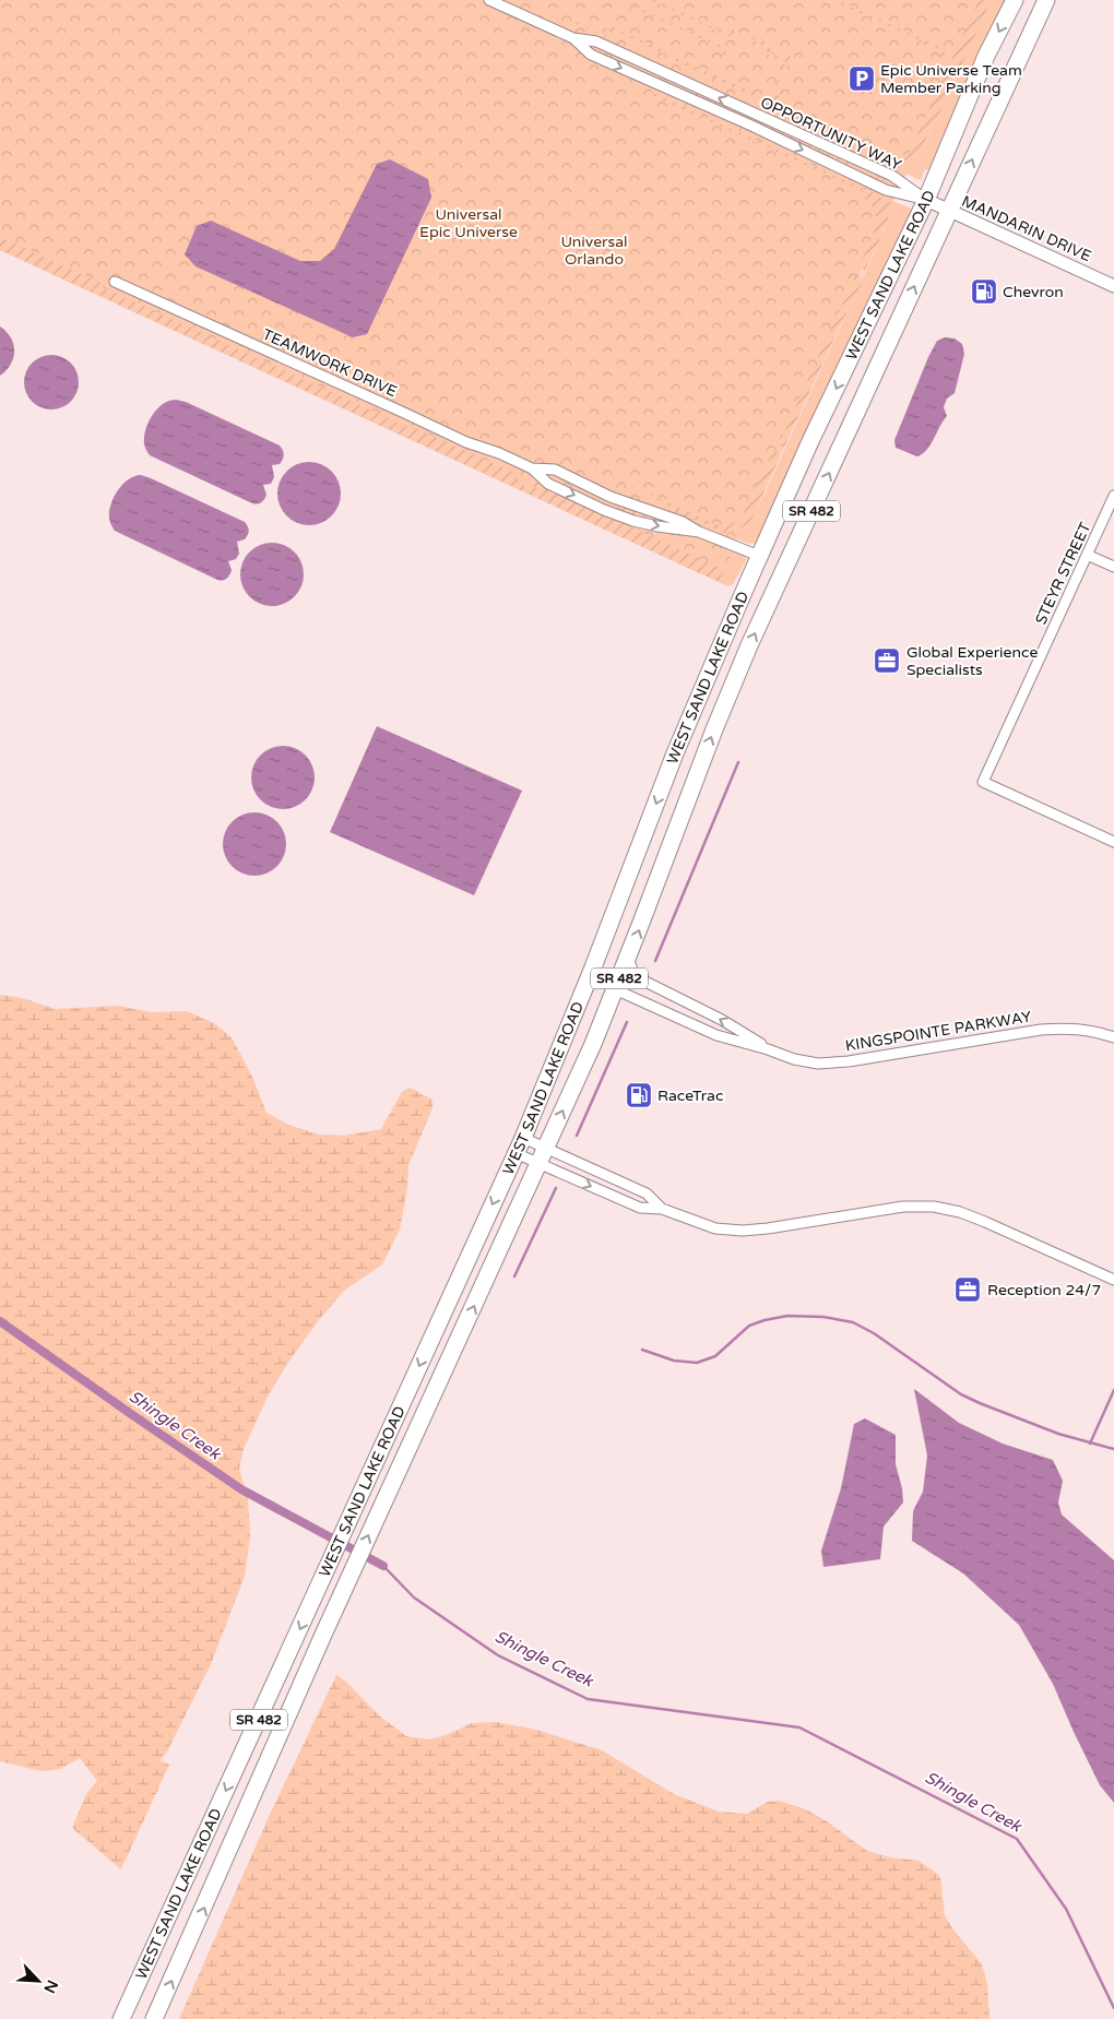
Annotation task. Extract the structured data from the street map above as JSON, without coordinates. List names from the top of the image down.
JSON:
{
  "streets": {
    "main road": ["WEST SAND LAKE ROAD", "SR 482"],
    "street": [
      "OPPORTUNITY WAY",
      "MANDARIN DRIVE",
      "TEAMWORK DRIVE",
      "STEYR STREET",
      "KINGSPOINTE PARKWAY"
    ]
  },
  "crossings": [
    ["OPPORTUNITY WAY", "MANDARIN DRIVE"],
    ["OPPORTUNITY WAY", "WEST SAND LAKE ROAD"],
    ["MANDARIN DRIVE", "WEST SAND LAKE ROAD"],
    ["WEST SAND LAKE ROAD", "TEAMWORK DRIVE"],
    ["WEST SAND LAKE ROAD", "KINGSPOINTE PARKWAY"]
  ],
  "water": ["Shingle Creek"],
  "parks": ["Universal Epic Universe", "Universal Orlando"],
  "places": {
    "parking": ["Epic Universe Team Member Parking"],
    "fuel station": ["Chevron", "RaceTrac"],
    "office": ["Global Experience Specialists", "Reception 24/7"]
  },
  "north": "bottom right"
}
